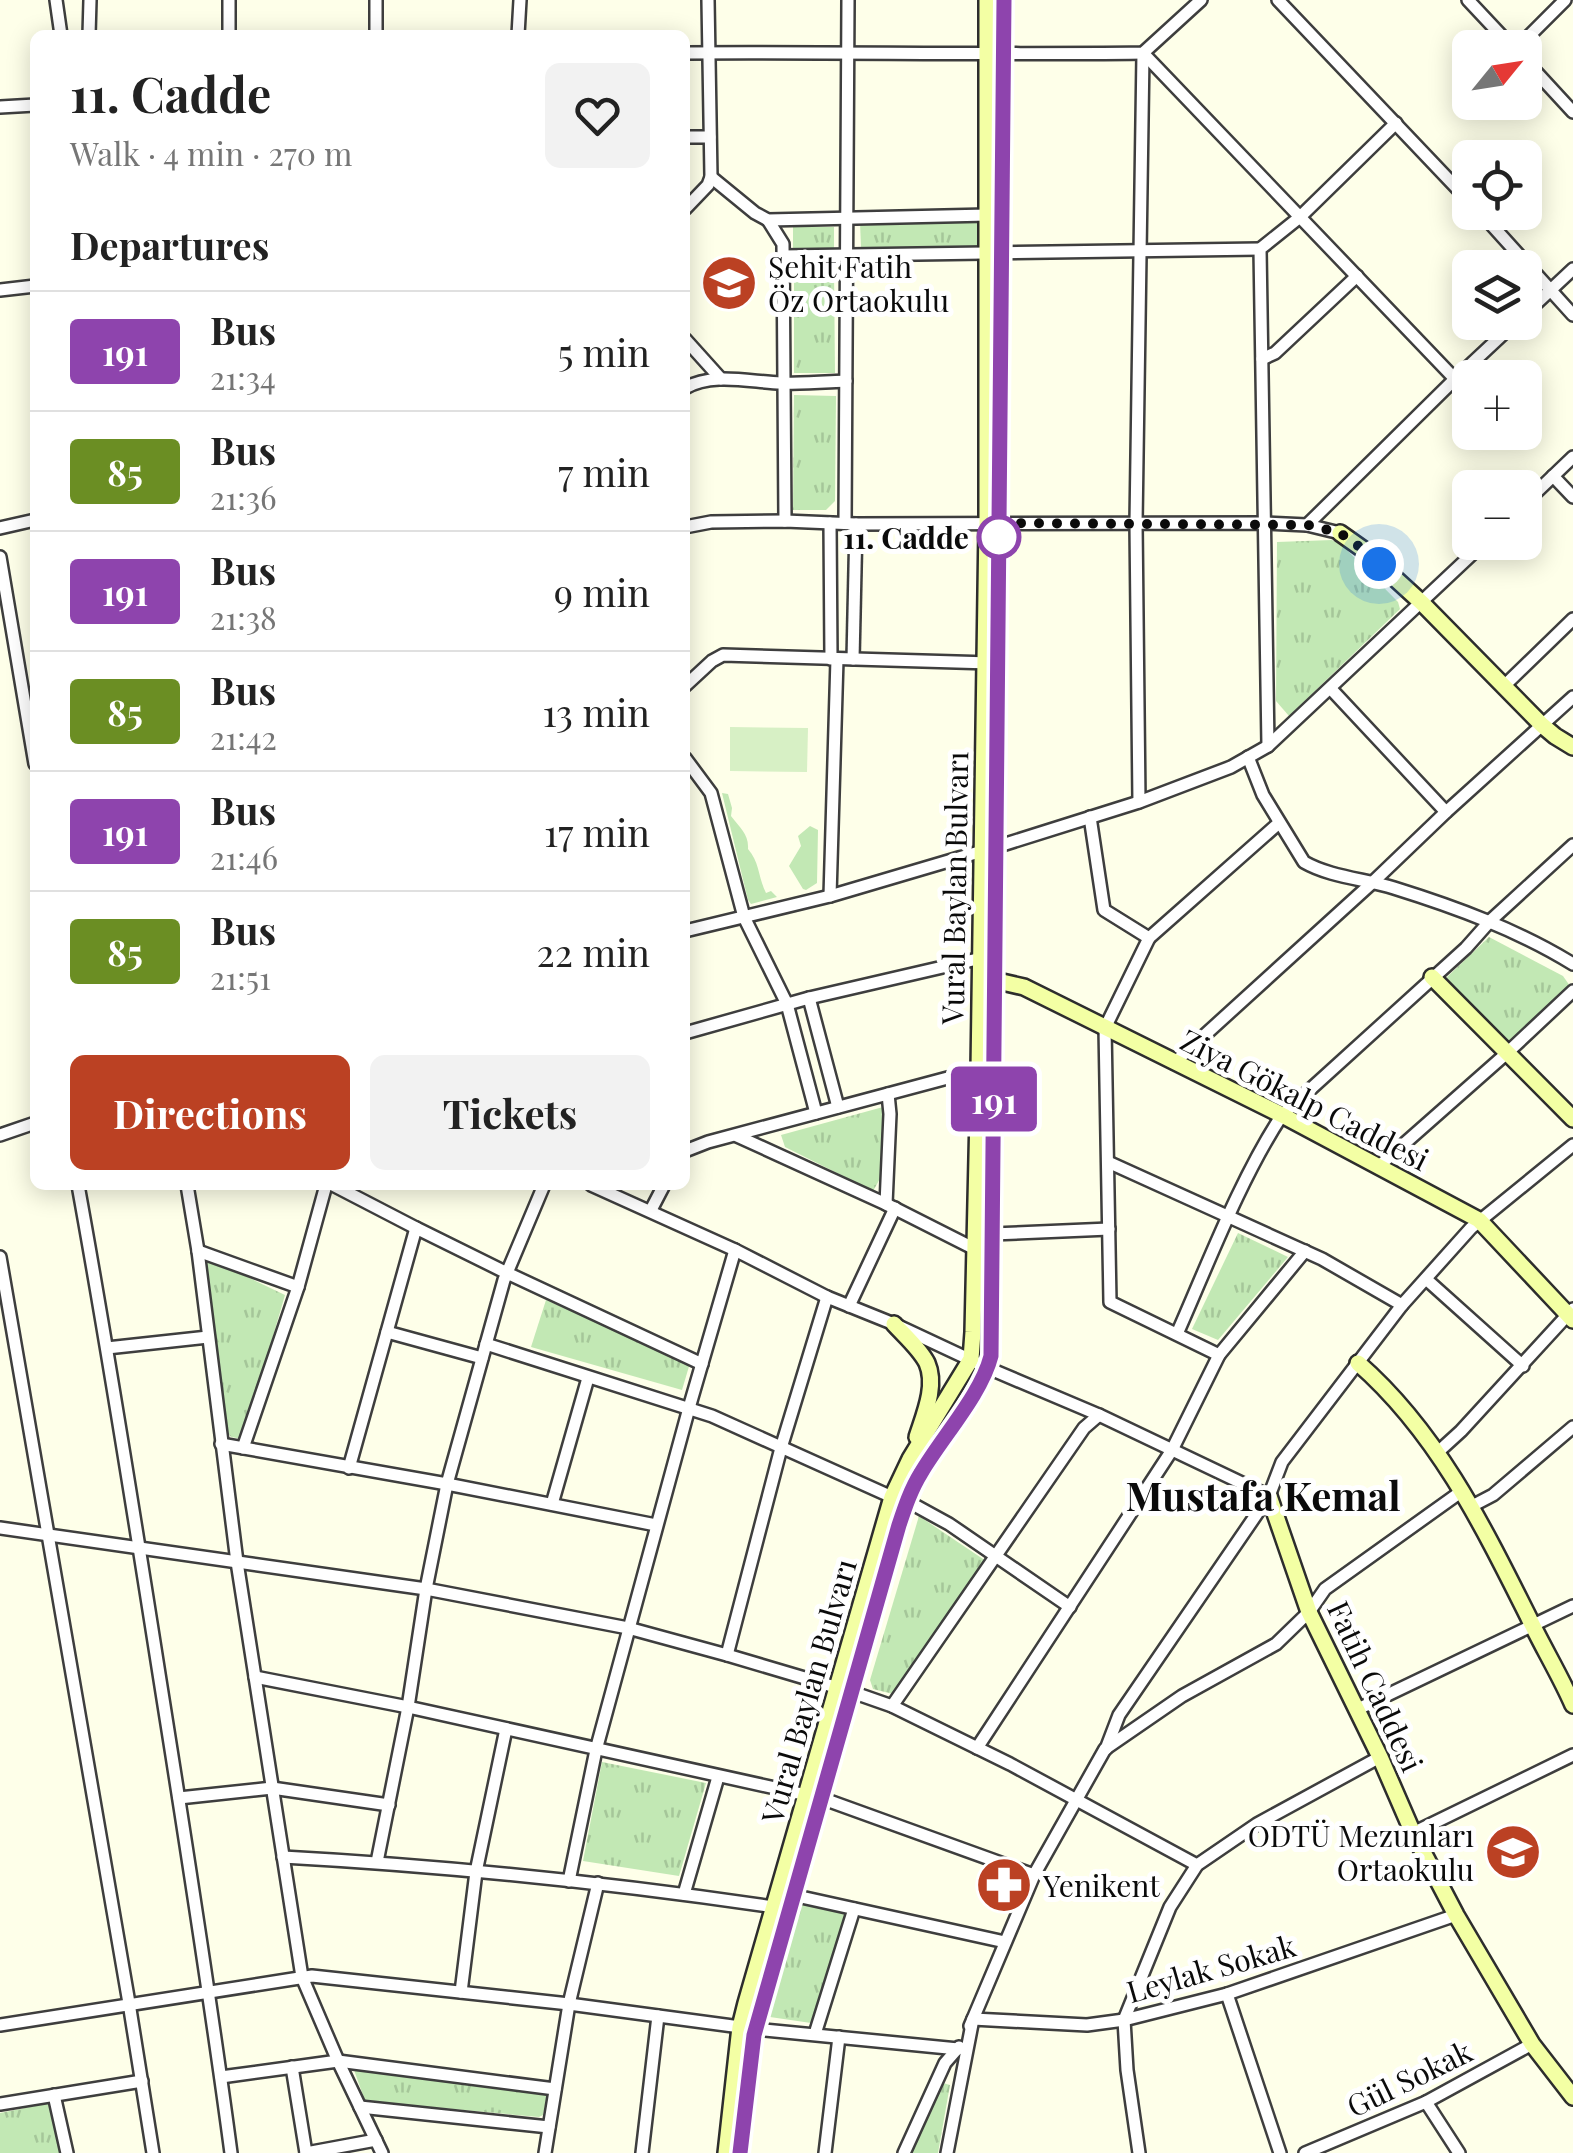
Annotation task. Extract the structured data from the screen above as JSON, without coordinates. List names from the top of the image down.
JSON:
{
  "streets": {
    "main road": ["Vural Baylan Bulvarı", "Ziya Gökalp Caddesi", "Fatih Caddesi"],
    "street": ["Leylak Sokak", "Gül Sokak"]
  },
  "crossings": [
    ["Vural Baylan Bulvarı", "Ziya Gökalp Caddesi"],
    ["Fatih Caddesi", "Leylak Sokak"],
    ["Fatih Caddesi", "Gül Sokak"]
  ],
  "districts": ["Mustafa Kemal"],
  "places": {
    "school or university": ["Şehit Fatih Öz Ortaokulu", "ODTÜ Mezunları Ortaokulu"],
    "other": ["11. Cadde"],
    "pharmacy": ["Yenikent"]
  },
  "lines": ["bus line 191"],
  "north": "top right",
  "page": {
    "on_map": "191",
    "map_buttons": ["+", "−"],
    "heading": [
      ["11. Cadde", "Walk · 4 min · 270 m"],
      "Departures"
    ],
    "list": [
      {
        "mark": "191",
        "name": "Bus",
        "note": "21:34",
        "value": "5 min"
      },
      {
        "mark": "85",
        "name": "Bus",
        "note": "21:36",
        "value": "7 min"
      },
      {
        "mark": "191",
        "name": "Bus",
        "note": "21:38",
        "value": "9 min"
      },
      {
        "mark": "85",
        "name": "Bus",
        "note": "21:42",
        "value": "13 min"
      },
      {
        "mark": "191",
        "name": "Bus",
        "note": "21:46",
        "value": "17 min"
      },
      {
        "mark": "85",
        "name": "Bus",
        "note": "21:51",
        "value": "22 min"
      }
    ],
    "buttons": ["Directions", "Tickets"]
  }
}
